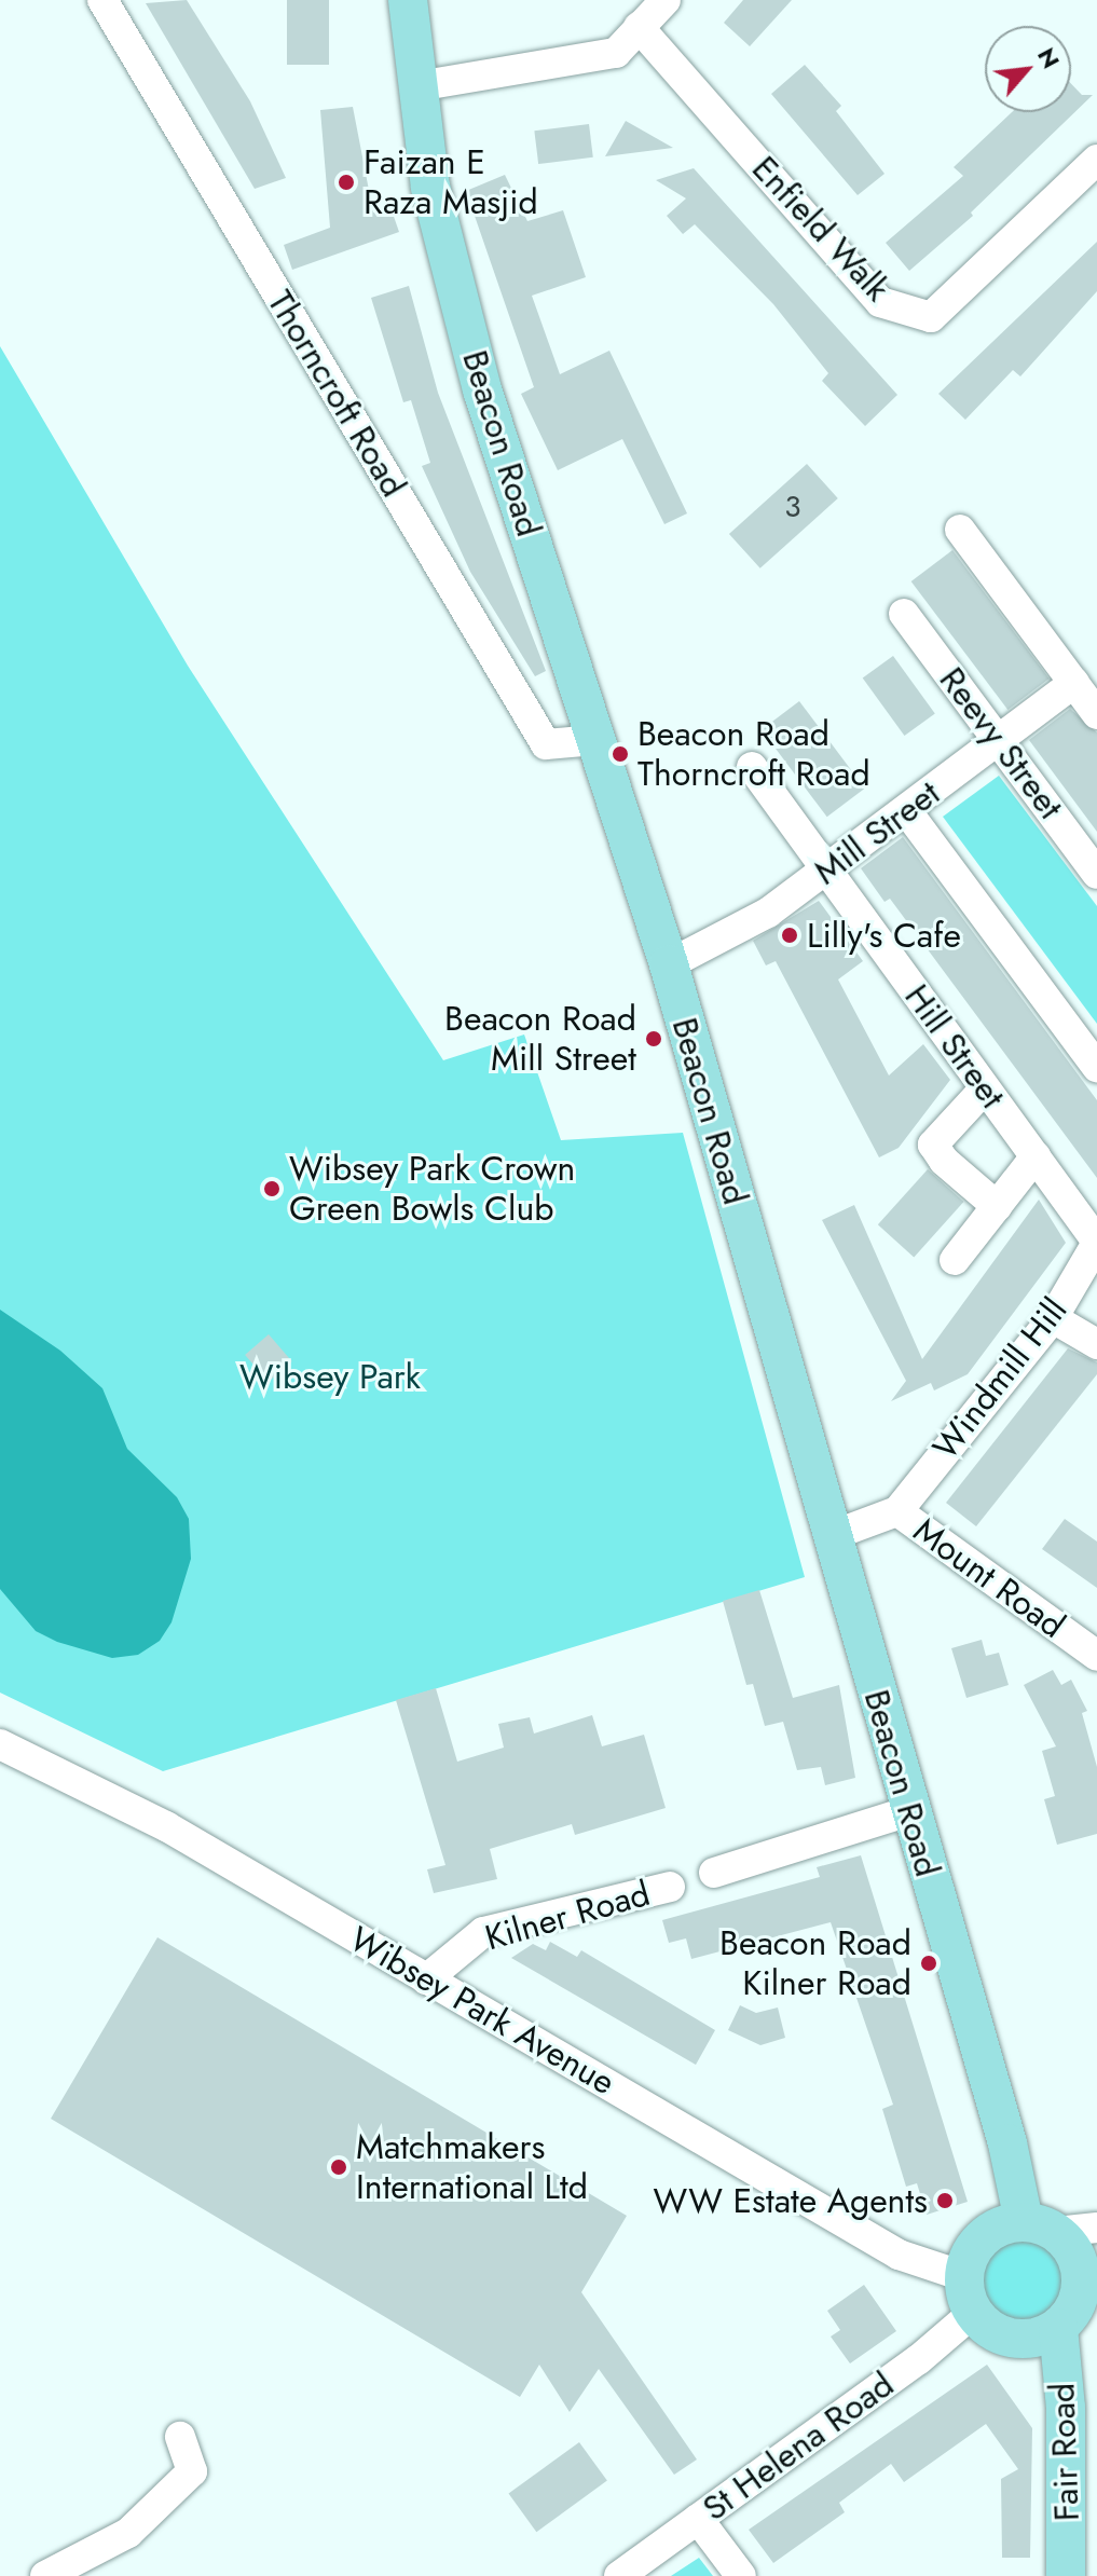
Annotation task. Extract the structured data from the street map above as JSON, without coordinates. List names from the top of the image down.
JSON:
{
  "streets": {
    "main road": ["Beacon Road", "Fair Road"],
    "street": [
      "Enfield Walk",
      "Thorncroft Road",
      "Reevy Street",
      "Mill Street",
      "Hill Street",
      "Windmill Hill",
      "Mount Road",
      "Kilner Road",
      "Wibsey Park Avenue",
      "St Helena Road"
    ]
  },
  "crossings": [
    ["Thorncroft Road", "Beacon Road"],
    ["Beacon Road", "Mill Street"],
    ["Beacon Road", "Mount Road"],
    ["Beacon Road", "Wibsey Park Avenue"],
    ["Beacon Road", "St Helena Road"],
    ["Beacon Road", "Fair Road"],
    ["Reevy Street", "Mill Street"],
    ["Mill Street", "Hill Street"],
    ["Hill Street", "Windmill Hill"],
    ["Windmill Hill", "Mount Road"],
    ["Kilner Road", "Wibsey Park Avenue"],
    ["Wibsey Park Avenue", "St Helena Road"],
    ["Wibsey Park Avenue", "Fair Road"],
    ["St Helena Road", "Fair Road"]
  ],
  "parks": ["Wibsey Park"],
  "places": [
    "Faizan E Raza Masjid",
    "Beacon Road Thorncroft Road",
    "Lilly's Cafe",
    "Beacon Road Mill Street",
    "Wibsey Park Crown Green Bowls Club",
    "Beacon Road Kilner Road",
    "Matchmakers International Ltd",
    "WW Estate Agents"
  ],
  "house_numbers": ["3"],
  "north": "top right"
}
